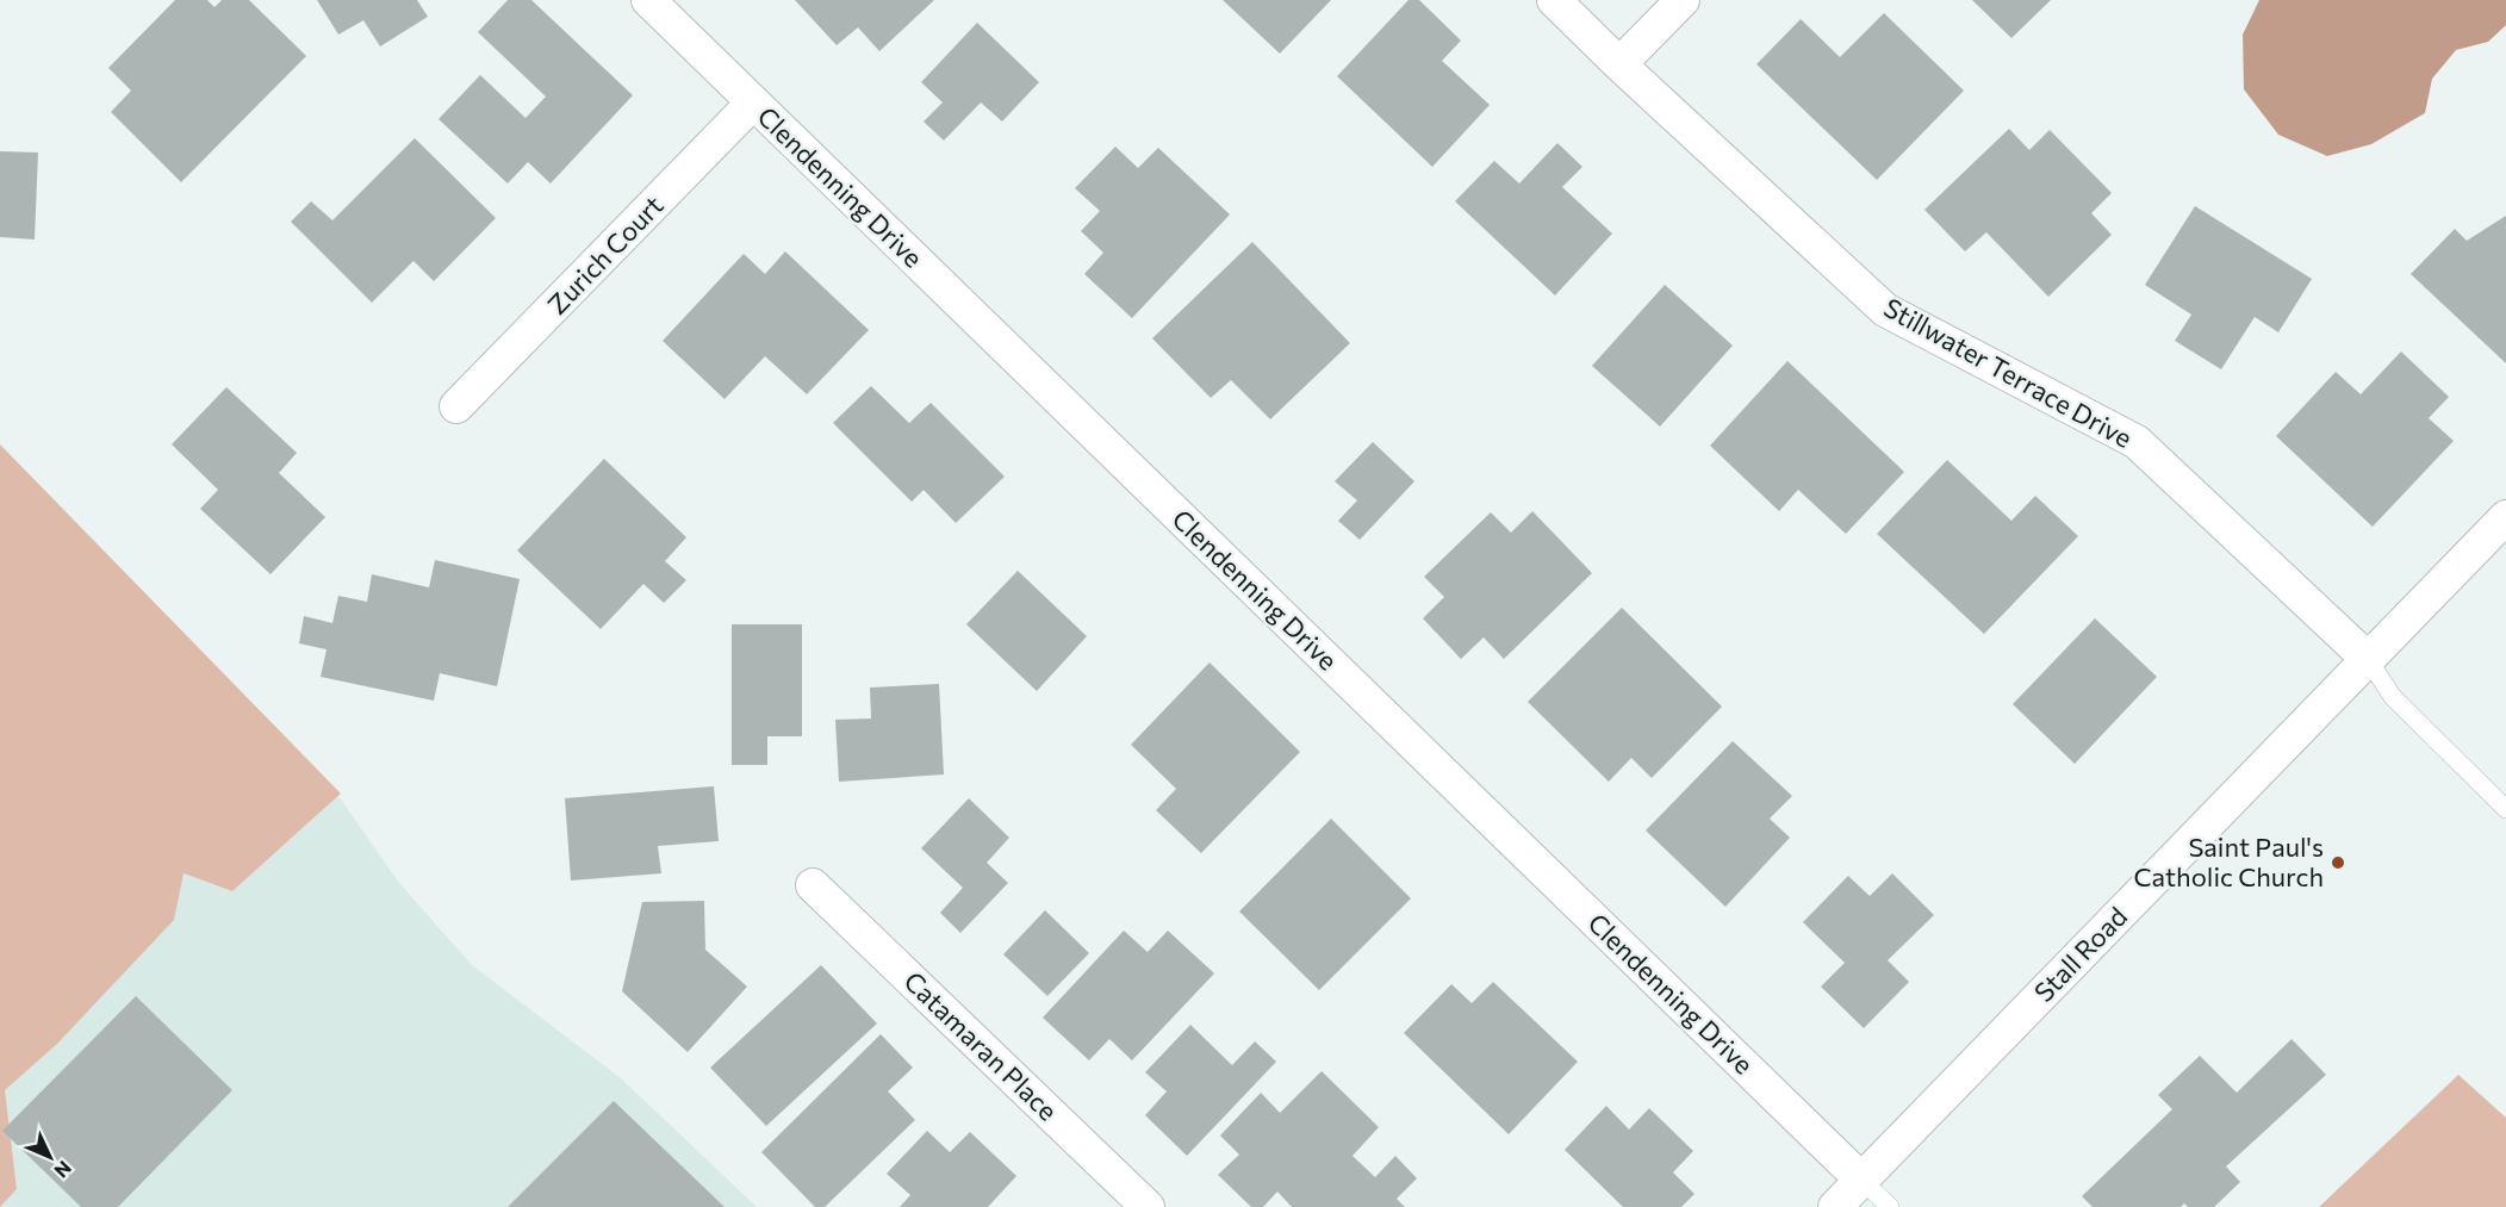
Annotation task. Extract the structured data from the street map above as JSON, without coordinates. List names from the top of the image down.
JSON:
{
  "streets": {
    "street": [
      "Clendenning Drive",
      "Zurich Court",
      "Stillwater Terrace Drive",
      "Stall Road",
      "Catamaran Place"
    ]
  },
  "crossings": [
    ["Clendenning Drive", "Zurich Court"],
    ["Clendenning Drive", "Stall Road"],
    ["Stillwater Terrace Drive", "Stall Road"]
  ],
  "places": ["Saint Paul's Catholic Church"],
  "north": "bottom right"
}
